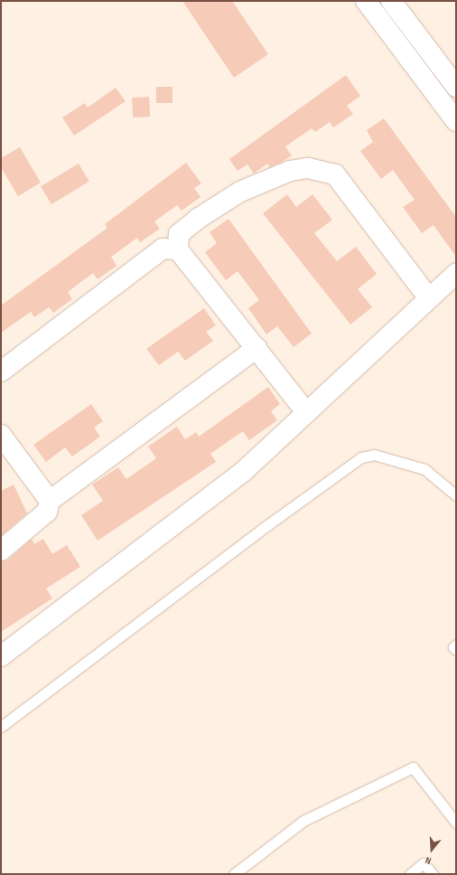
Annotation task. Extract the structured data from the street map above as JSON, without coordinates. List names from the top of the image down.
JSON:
{
  "north": "bottom"
}
